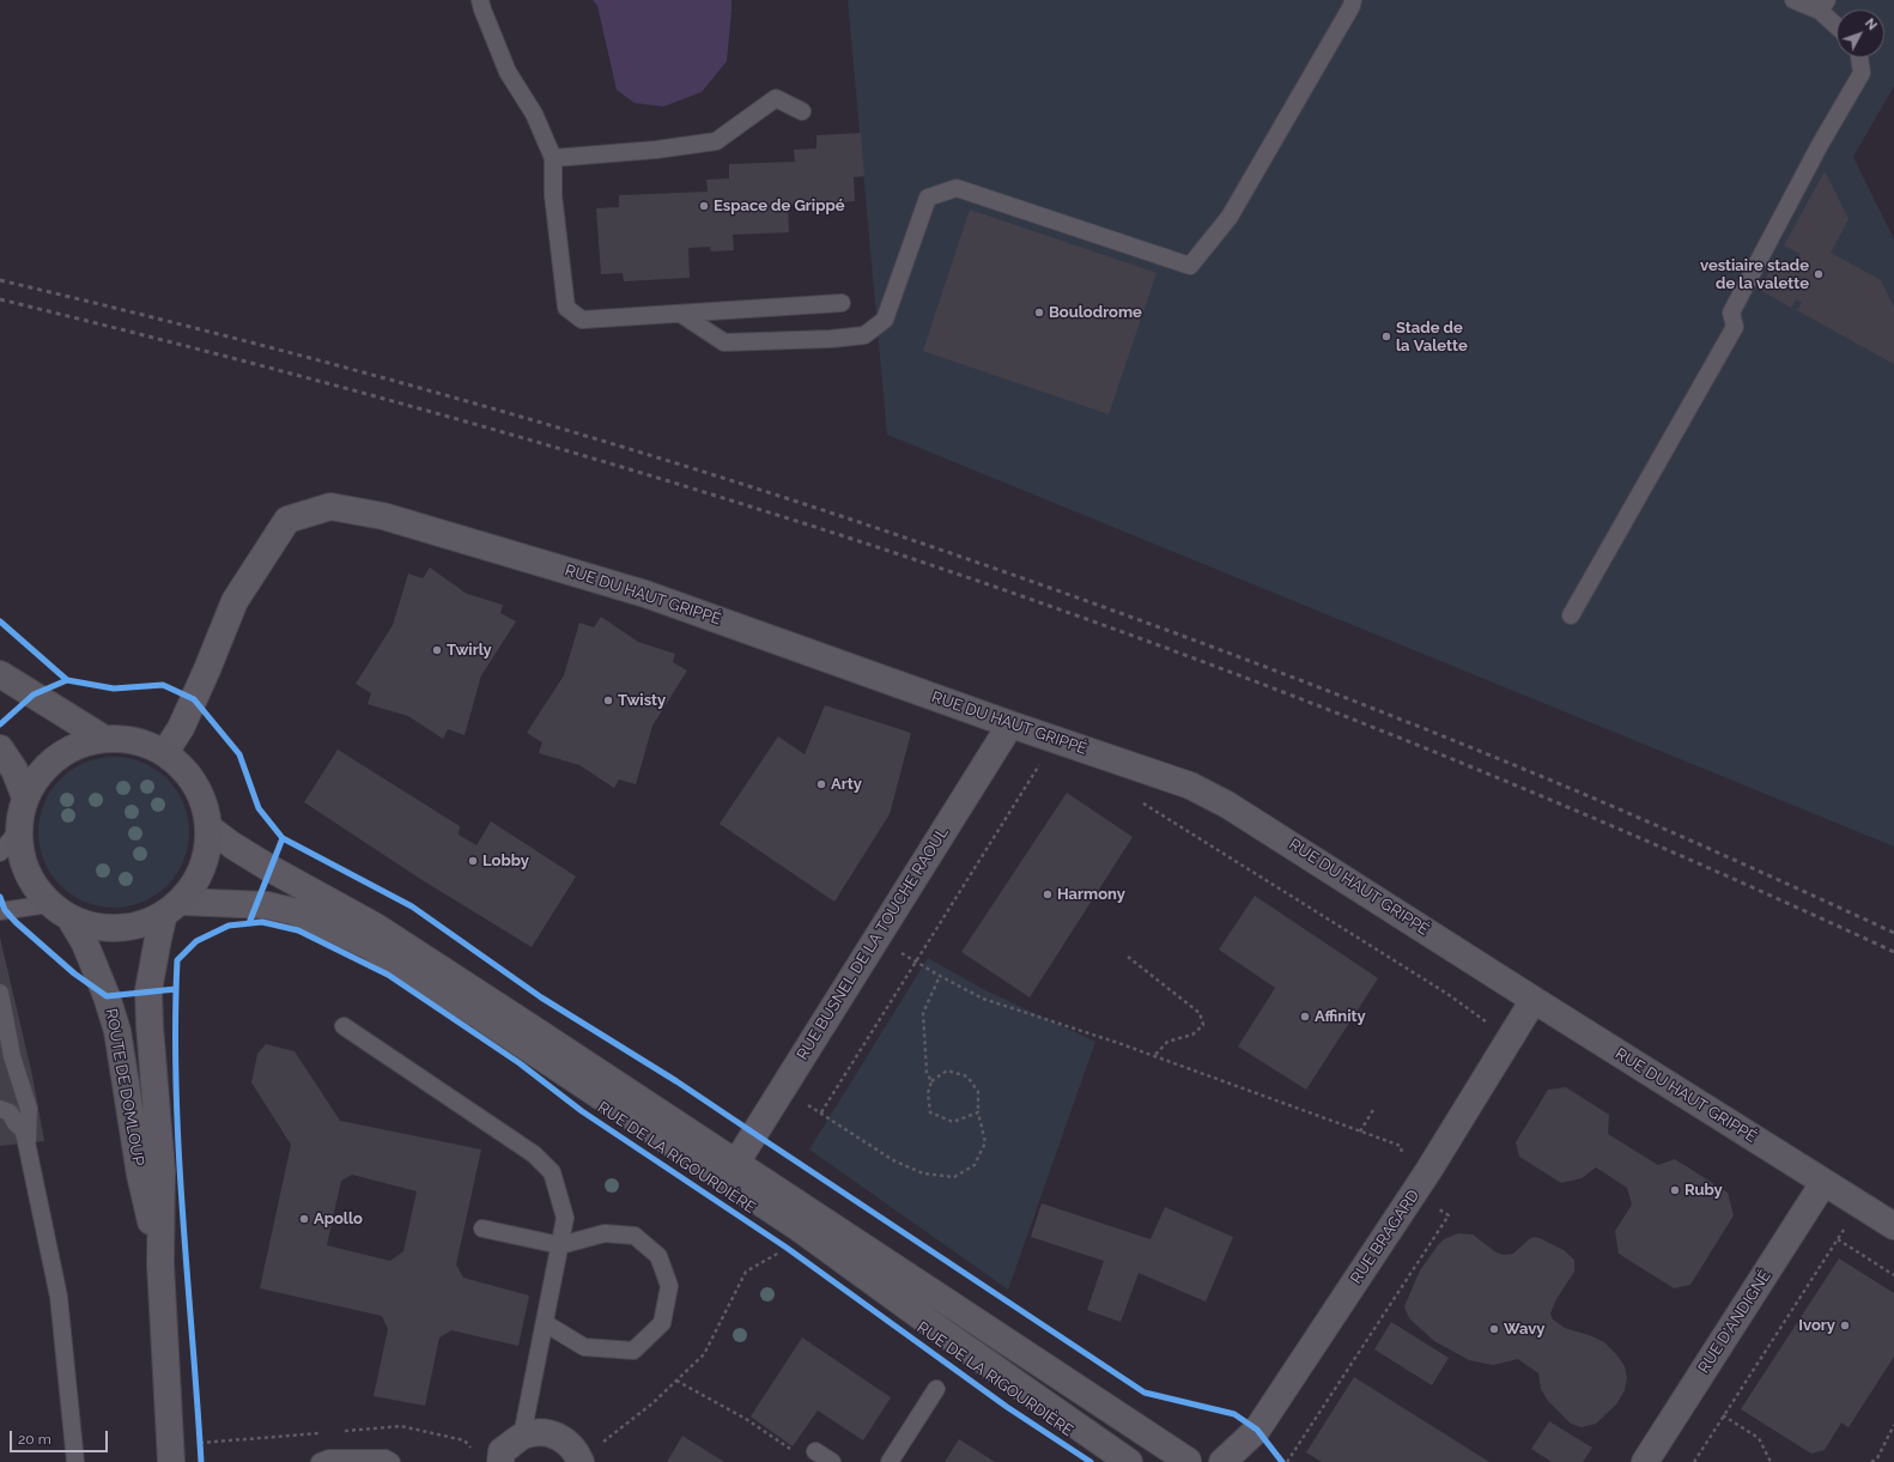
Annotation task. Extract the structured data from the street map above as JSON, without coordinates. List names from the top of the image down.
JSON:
{
  "streets": {
    "main road": ["ROUTE DE DOMLOUP"],
    "street": [
      "RUE DU HAUT GRIPPÉ",
      "RUE BUSNEL DE LA TOUCHE RAOUL",
      "RUE DE LA RIGOURDIÈRE",
      "RUE BRAGARD",
      "RUE D'ANDIGNÉ"
    ]
  },
  "crossings": [
    ["RUE DU HAUT GRIPPÉ", "RUE BUSNEL DE LA TOUCHE RAOUL"],
    ["RUE DU HAUT GRIPPÉ", "ROUTE DE DOMLOUP"],
    ["RUE DU HAUT GRIPPÉ", "RUE BRAGARD"],
    ["RUE DU HAUT GRIPPÉ", "RUE D'ANDIGNÉ"],
    ["RUE BUSNEL DE LA TOUCHE RAOUL", "RUE DE LA RIGOURDIÈRE"],
    ["ROUTE DE DOMLOUP", "RUE DE LA RIGOURDIÈRE"]
  ],
  "places": [
    "Espace de Grippé",
    "vestiaire stade de la valette",
    "Boulodrome",
    "Stade de la Valette",
    "Twirly",
    "Twisty",
    "Arty",
    "Lobby",
    "Harmony",
    "Affinity",
    "Ruby",
    "Apollo",
    "Ivory",
    "Wavy"
  ],
  "scale_bar": "20 m",
  "north": "top right"
}
